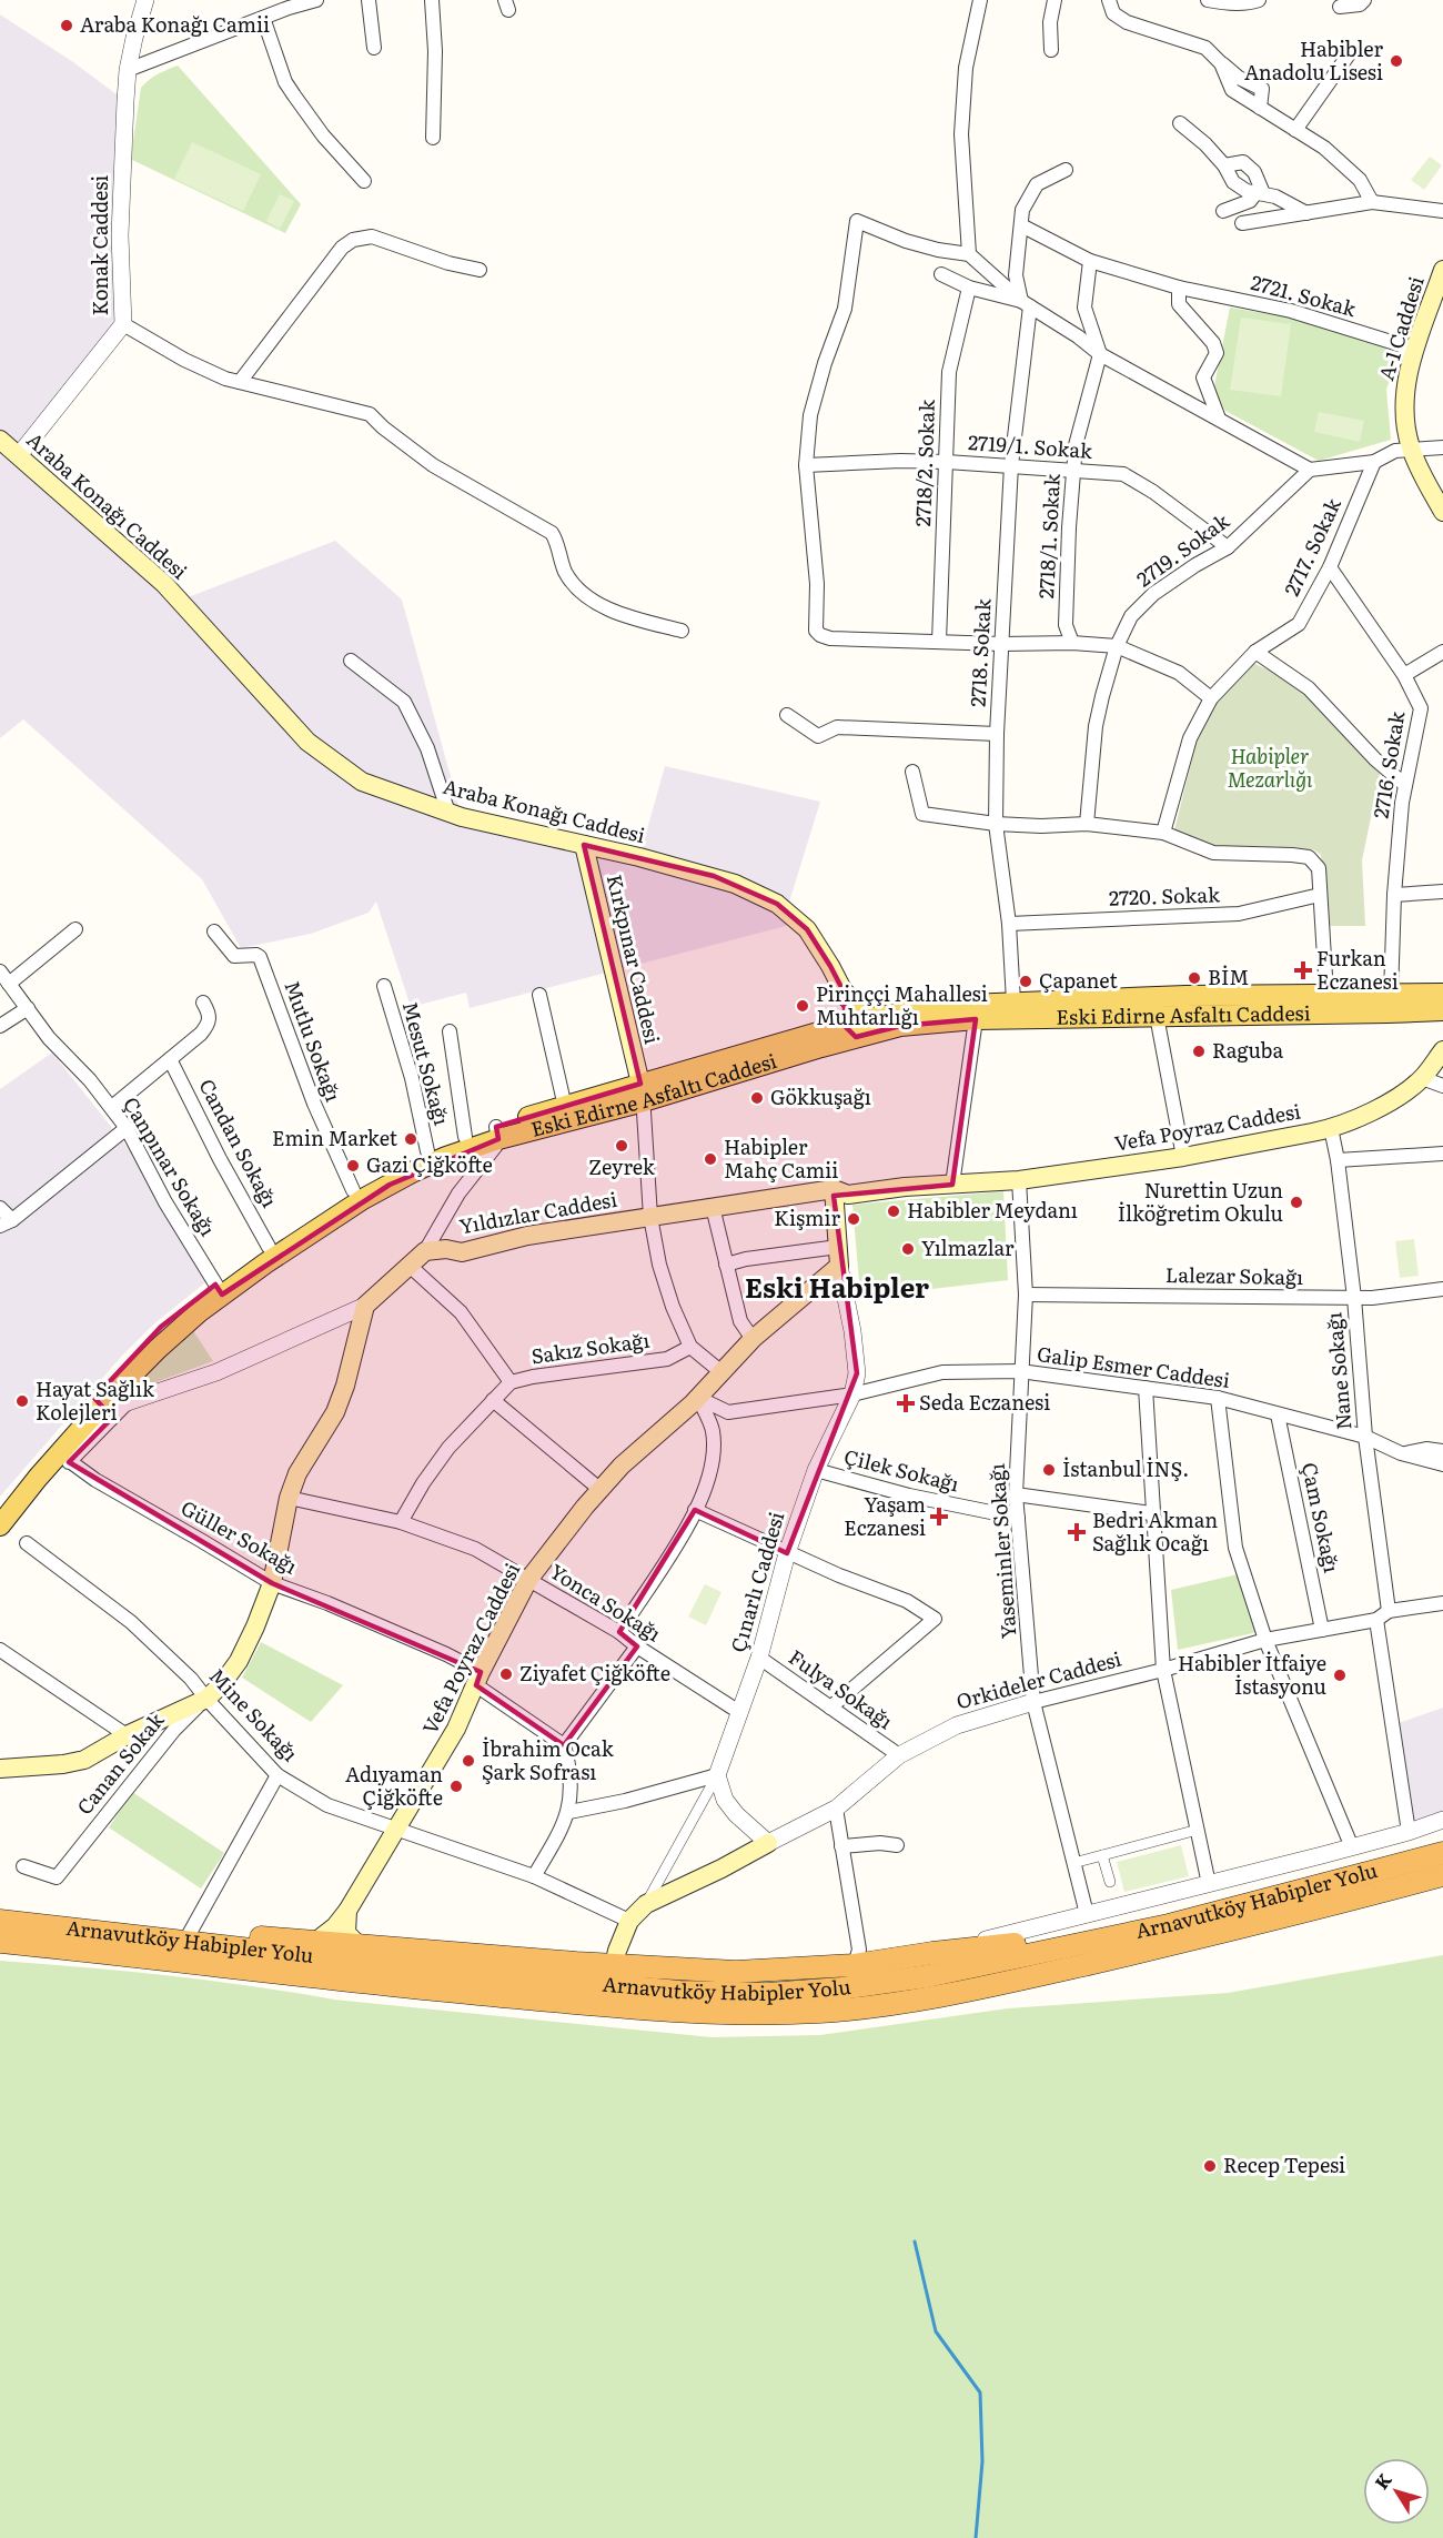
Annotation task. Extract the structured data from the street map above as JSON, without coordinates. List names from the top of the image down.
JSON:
{
  "streets": {
    "highway": ["Arnavutköy Habipler Yolu"],
    "main road": [
      "A-1 Caddesi",
      "Araba Konağı Caddesi",
      "Kırkpınar Caddesi",
      "Eski Edirne Asfaltı Caddesi",
      "Vefa Poyraz Caddesi",
      "Yıldızlar Caddesi",
      "Çınarlı Caddesi",
      "Orkideler Caddesi"
    ],
    "street": [
      "Konak Caddesi",
      "2721. Sokak",
      "2719/1. Sokak",
      "2718/2. Sokak",
      "2718/1. Sokak",
      "2717. Sokak",
      "2719. Sokak",
      "2718. Sokak",
      "2716. Sokak",
      "2720. Sokak",
      "Mutlu Sokağı",
      "Mesut Sokağı",
      "Candan Sokağı",
      "Çanpınar Sokağı",
      "Lalezar Sokağı",
      "Sakız Sokağı",
      "Galip Esmer Caddesi",
      "Nane Sokağı",
      "Çilek Sokağı",
      "Çam Sokağı",
      "Güller Sokağı",
      "Yaseminler Sokağı",
      "Yonca Sokağı",
      "Fulya Sokağı",
      "Mine Sokağı",
      "Canan Sokak"
    ]
  },
  "crossings": [
    ["Konak Caddesi", "Araba Konağı Caddesi"],
    ["2721. Sokak", "A-1 Caddesi"],
    ["2721. Sokak", "2718. Sokak"],
    ["2719/1. Sokak", "2718/2. Sokak"],
    ["2719/1. Sokak", "2718/1. Sokak"],
    ["2719/1. Sokak", "2719. Sokak"],
    ["2719/1. Sokak", "2718. Sokak"],
    ["Araba Konağı Caddesi", "Kırkpınar Caddesi"],
    ["2717. Sokak", "2716. Sokak"],
    ["2718. Sokak", "2720. Sokak"],
    ["2718. Sokak", "Eski Edirne Asfaltı Caddesi"],
    ["2716. Sokak", "Eski Edirne Asfaltı Caddesi"],
    ["Kırkpınar Caddesi", "Eski Edirne Asfaltı Caddesi"],
    ["Eski Edirne Asfaltı Caddesi", "Mutlu Sokağı"],
    ["Eski Edirne Asfaltı Caddesi", "Mesut Sokağı"],
    ["Eski Edirne Asfaltı Caddesi", "Candan Sokağı"],
    ["Eski Edirne Asfaltı Caddesi", "Çanpınar Sokağı"],
    ["Eski Edirne Asfaltı Caddesi", "Güller Sokağı"],
    ["Vefa Poyraz Caddesi", "Yıldızlar Caddesi"],
    ["Vefa Poyraz Caddesi", "Galip Esmer Caddesi"],
    ["Vefa Poyraz Caddesi", "Nane Sokağı"],
    ["Vefa Poyraz Caddesi", "Güller Sokağı"],
    ["Vefa Poyraz Caddesi", "Yaseminler Sokağı"],
    ["Vefa Poyraz Caddesi", "Çınarlı Caddesi"],
    ["Vefa Poyraz Caddesi", "Yonca Sokağı"],
    ["Vefa Poyraz Caddesi", "Mine Sokağı"],
    ["Yıldızlar Caddesi", "Çınarlı Caddesi"],
    ["Lalezar Sokağı", "Nane Sokağı"],
    ["Lalezar Sokağı", "Yaseminler Sokağı"],
    ["Sakız Sokağı", "Yonca Sokağı"],
    ["Galip Esmer Caddesi", "Nane Sokağı"],
    ["Galip Esmer Caddesi", "Çam Sokağı"],
    ["Galip Esmer Caddesi", "Yaseminler Sokağı"],
    ["Galip Esmer Caddesi", "Çınarlı Caddesi"],
    ["Nane Sokağı", "Orkideler Caddesi"],
    ["Çilek Sokağı", "Yaseminler Sokağı"],
    ["Çilek Sokağı", "Çınarlı Caddesi"],
    ["Çam Sokağı", "Orkideler Caddesi"],
    ["Yaseminler Sokağı", "Orkideler Caddesi"],
    ["Çınarlı Caddesi", "Yonca Sokağı"],
    ["Çınarlı Caddesi", "Orkideler Caddesi"],
    ["Çınarlı Caddesi", "Fulya Sokağı"],
    ["Çınarlı Caddesi", "Mine Sokağı"],
    ["Orkideler Caddesi", "Fulya Sokağı"],
    ["Mine Sokağı", "Canan Sokak"]
  ],
  "districts": ["Eski Habipler"],
  "parks": ["Habipler Mezarlığı"],
  "places": {
    "other": [
      "Araba Konağı Camii",
      "Habibler Anadolu Lisesi",
      "BİM",
      "Çapanet",
      "Pirinççi Mahallesi Muhtarlığı",
      "Raguba",
      "Gökkuşağı",
      "Emin Market",
      "Zeyrek",
      "Habipler Mahç Camii",
      "Gazi Çiğköfte",
      "Nurettin Uzun İlköğretim Okulu",
      "Habibler Meydanı",
      "Kişmir",
      "Yılmazlar",
      "Hayat Sağlık Kolejleri",
      "İstanbul İNŞ.",
      "Ziyafet Çiğköfte",
      "Habibler İtfaiye İstasyonu",
      "İbrahim Ocak Şark Sofrası",
      "Adıyaman Çiğköfte",
      "Recep Tepesi"
    ],
    "health": [
      "Furkan Eczanesi",
      "Seda Eczanesi",
      "Yaşam Eczanesi",
      "Bedri Akman Sağlık Ocağı"
    ]
  },
  "north": "top left"
}
